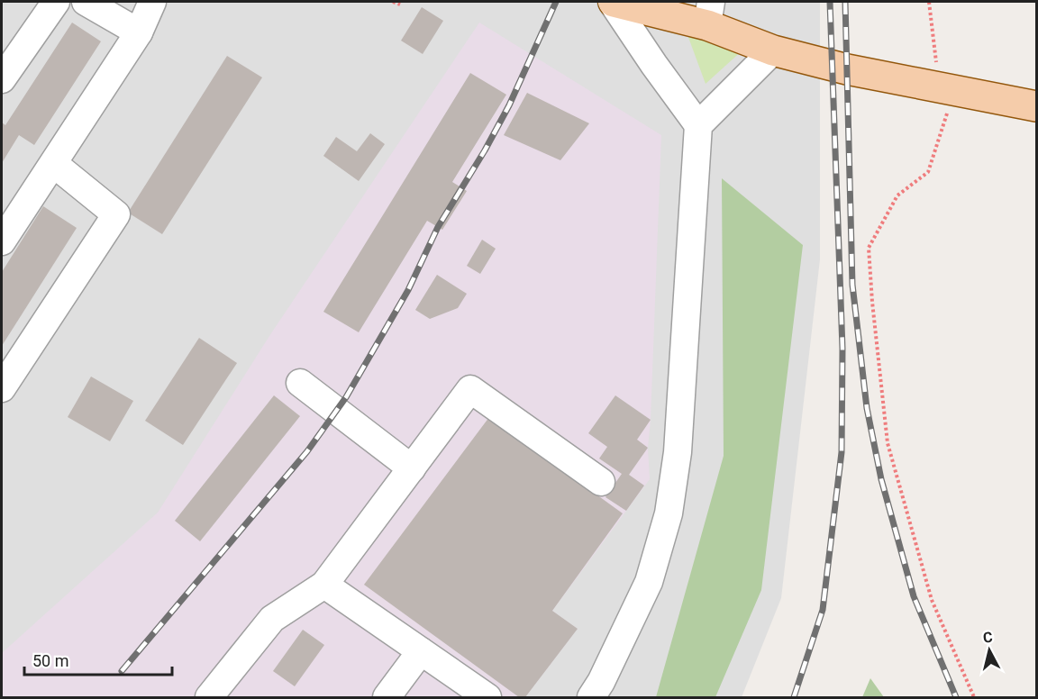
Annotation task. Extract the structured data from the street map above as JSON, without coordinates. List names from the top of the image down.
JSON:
{
  "scale_bar": "50 m",
  "north": "top"
}
